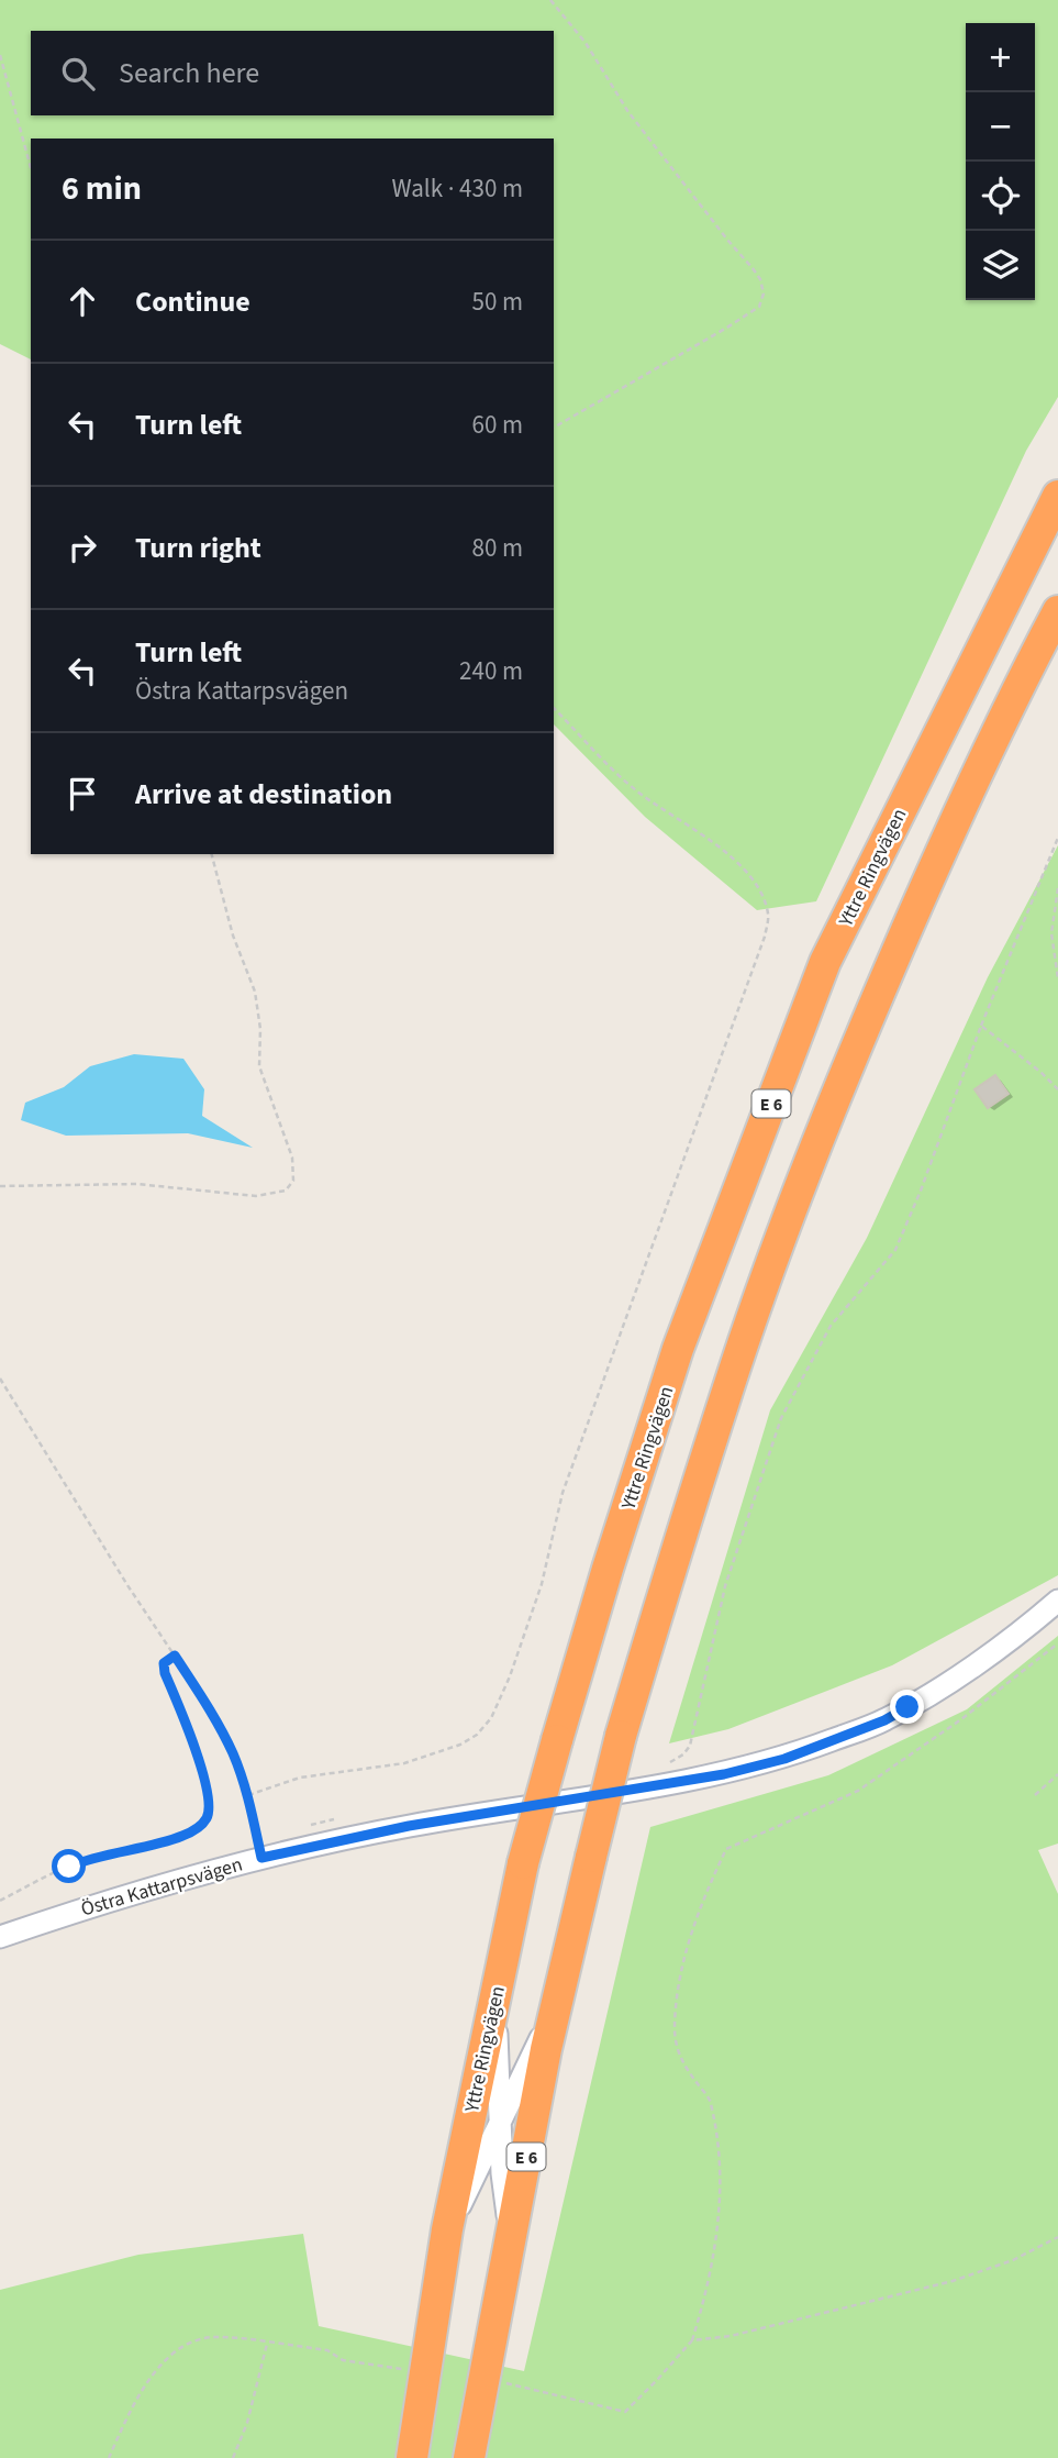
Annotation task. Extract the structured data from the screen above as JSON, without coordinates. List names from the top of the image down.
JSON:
{
  "streets": {
    "highway": ["Yttre Ringvägen", "E 6"],
    "street": ["Östra Kattarpsvägen"]
  },
  "page": {
    "map_buttons": ["+", "−"],
    "search": "Search here",
    "heading": ["6 min", "Walk · 430 m"],
    "list": [
      ["Continue", "50 m"],
      ["Turn left", "60 m"],
      ["Turn right", "80 m"],
      ["Turn left", "Östra Kattarpsvägen", "240 m"],
      "Arrive at destination"
    ]
  }
}
